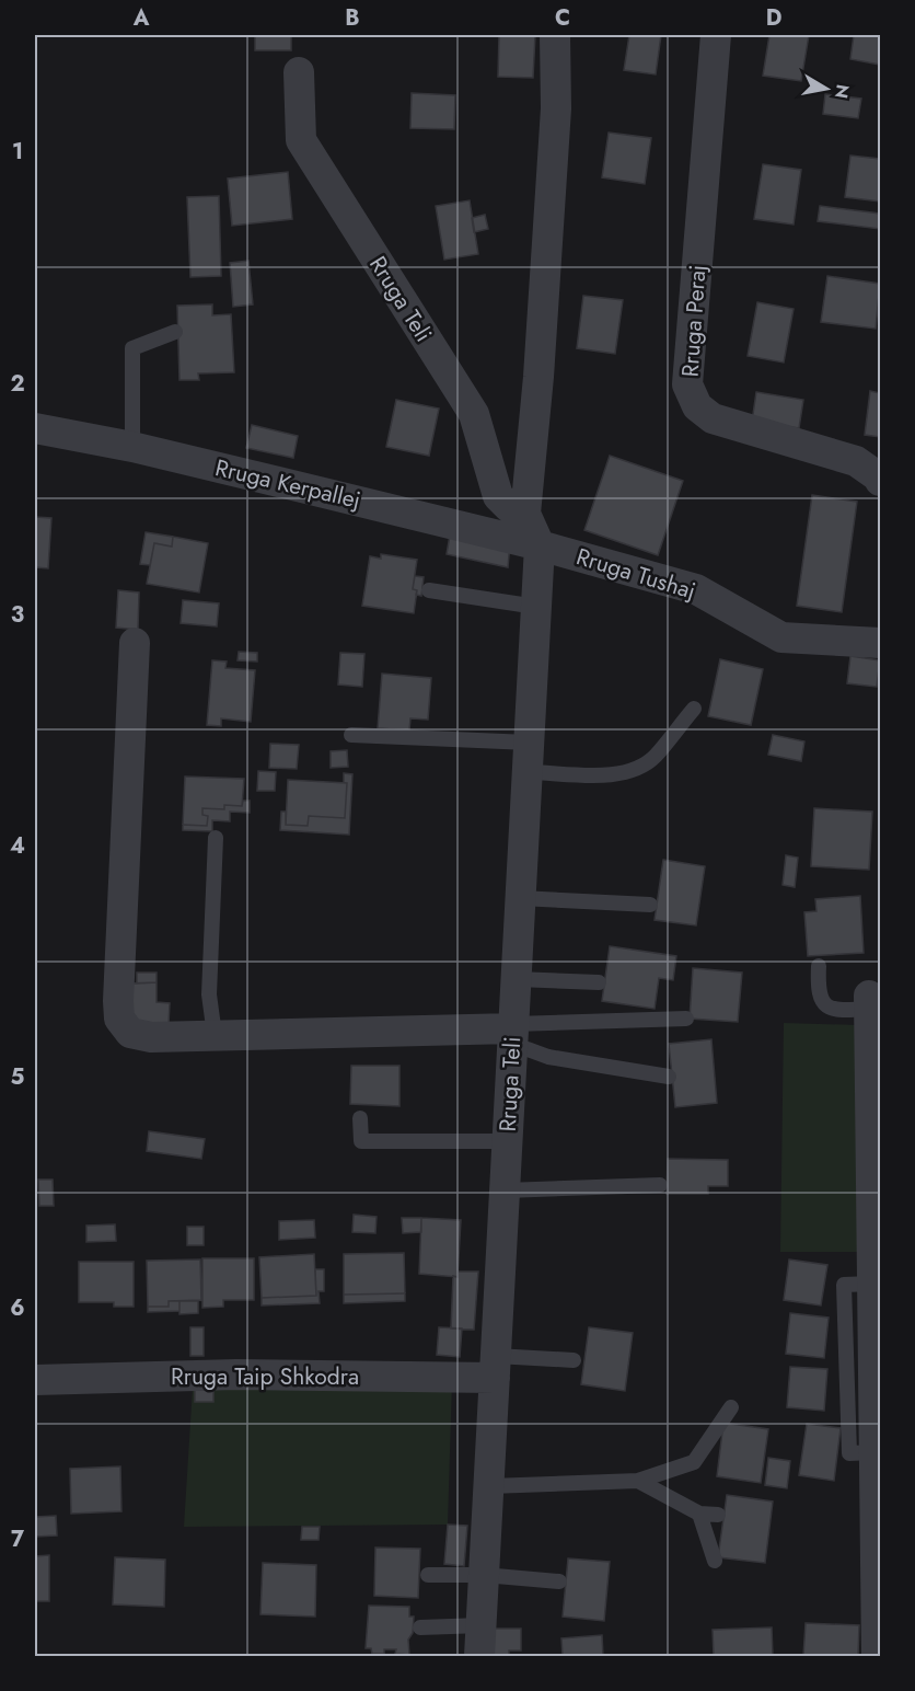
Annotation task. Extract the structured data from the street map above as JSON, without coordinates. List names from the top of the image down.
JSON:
{
  "streets": {
    "street": [
      "Rruga Teli",
      "Rruga Peraj",
      "Rruga Kerpallej",
      "Rruga Tushaj",
      "Rruga Taip Shkodra"
    ]
  },
  "crossings": [
    ["Rruga Teli", "Rruga Kerpallej"],
    ["Rruga Teli", "Rruga Tushaj"],
    ["Rruga Teli", "Rruga Taip Shkodra"],
    ["Rruga Kerpallej", "Rruga Tushaj"]
  ],
  "north": "right",
  "grid": {
    "columns": [
      "A",
      "B",
      "C",
      "D"
    ],
    "rows": [
      "1",
      "2",
      "3",
      "4",
      "5",
      "6",
      "7"
    ]
  }
}
